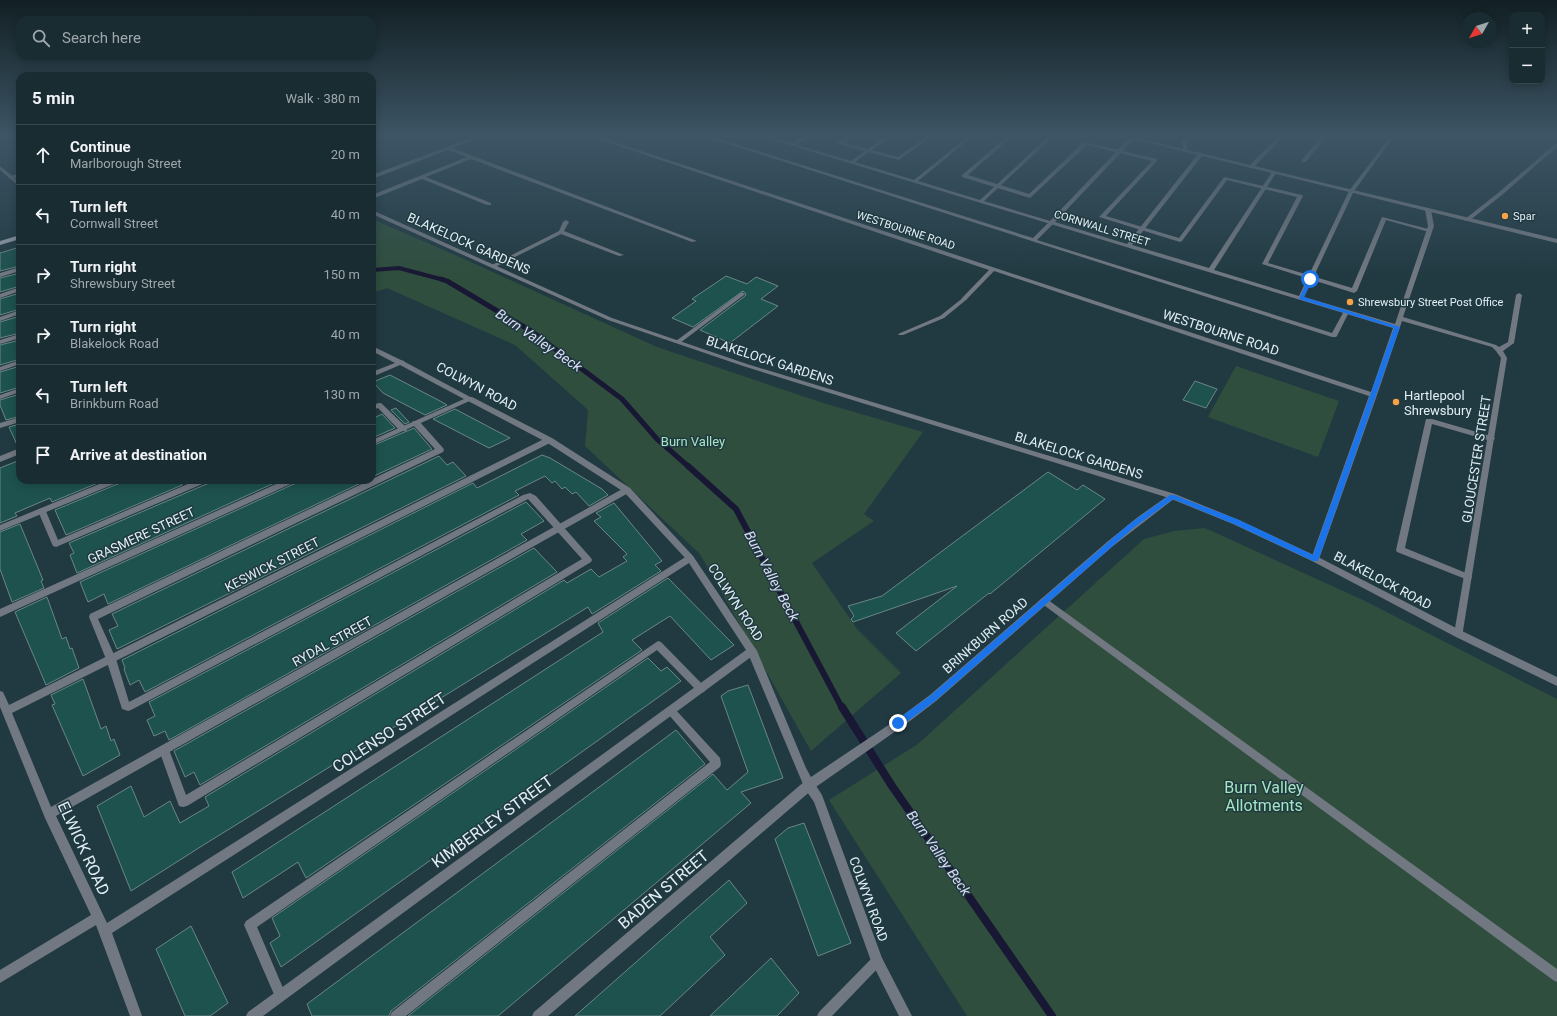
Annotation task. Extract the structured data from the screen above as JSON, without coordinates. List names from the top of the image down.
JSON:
{
  "streets": {
    "street": [
      "CORNWALL STREET",
      "WESTBOURNE ROAD",
      "BLAKELOCK GARDENS",
      "COLWYN ROAD",
      "GLOUCESTER STREET",
      "GRASMERE STREET",
      "KESWICK STREET",
      "BLAKELOCK ROAD",
      "BRINKBURN ROAD",
      "RYDAL STREET",
      "COLENSO STREET",
      "KIMBERLEY STREET",
      "ELWICK ROAD",
      "BADEN STREET"
    ]
  },
  "crossings": [
    ["BLAKELOCK GARDENS", "BLAKELOCK ROAD"],
    ["BLAKELOCK GARDENS", "BRINKBURN ROAD"],
    ["COLWYN ROAD", "KESWICK STREET"],
    ["COLWYN ROAD", "BRINKBURN ROAD"],
    ["COLWYN ROAD", "RYDAL STREET"],
    ["COLWYN ROAD", "COLENSO STREET"],
    ["COLWYN ROAD", "KIMBERLEY STREET"],
    ["COLWYN ROAD", "BADEN STREET"],
    ["GLOUCESTER STREET", "BLAKELOCK ROAD"],
    ["KESWICK STREET", "ELWICK ROAD"],
    ["BLAKELOCK ROAD", "BRINKBURN ROAD"],
    ["BRINKBURN ROAD", "BADEN STREET"],
    ["RYDAL STREET", "ELWICK ROAD"],
    ["COLENSO STREET", "ELWICK ROAD"]
  ],
  "water": ["Burn Valley Beck"],
  "parks": ["Burn Valley", "Burn Valley Allotments"],
  "places": ["Spar", "Shrewsbury Street Post Office", "Hartlepool Shrewsbury"],
  "north": "bottom left",
  "page": {
    "map_buttons": ["+", "−"],
    "search": "Search here",
    "heading": ["5 min", "Walk · 380 m"],
    "list": [
      ["Continue", "Marlborough Street", "20 m"],
      ["Turn left", "Cornwall Street", "40 m"],
      ["Turn right", "Shrewsbury Street", "150 m"],
      ["Turn right", "Blakelock Road", "40 m"],
      ["Turn left", "Brinkburn Road", "130 m"],
      "Arrive at destination"
    ]
  }
}
